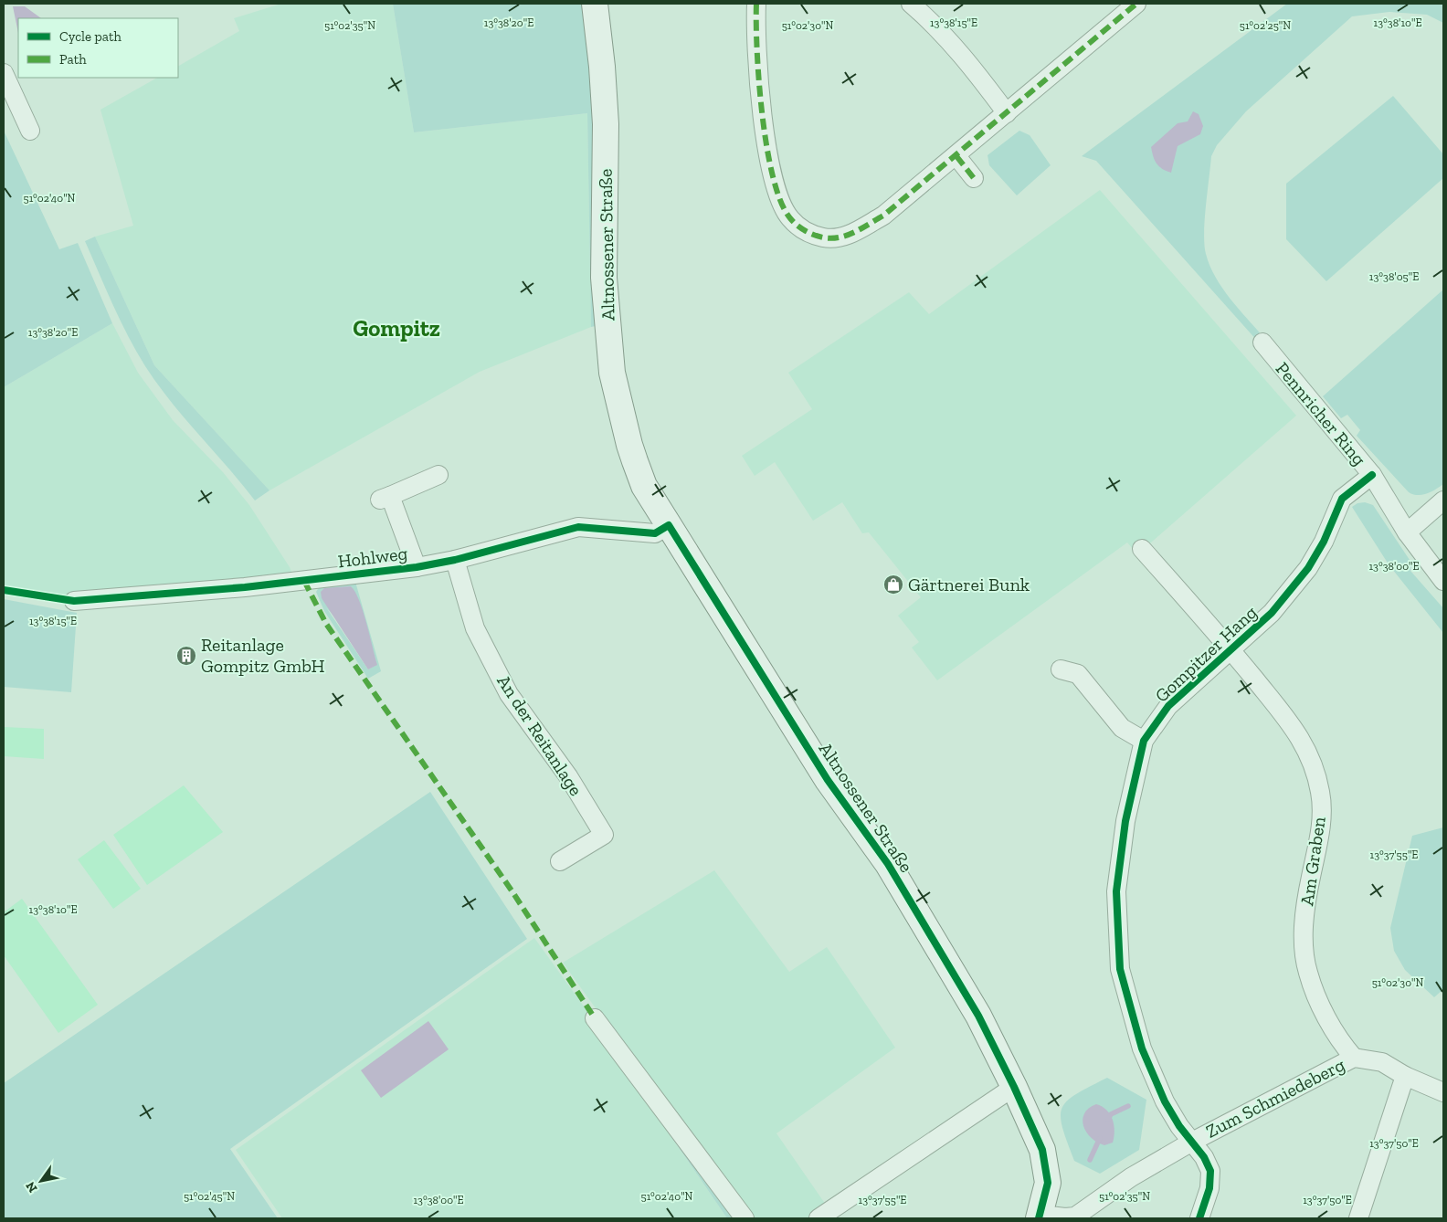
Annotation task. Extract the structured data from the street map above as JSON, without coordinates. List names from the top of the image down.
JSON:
{
  "streets": {
    "street": [
      "Altnossener Straße",
      "Pennricher Ring",
      "Hohlweg",
      "Gompitzer Hang",
      "An der Reitanlage",
      "Am Graben",
      "Zum Schmiedeberg"
    ]
  },
  "crossings": [
    ["Altnossener Straße", "Hohlweg"],
    ["Altnossener Straße", "Zum Schmiedeberg"],
    ["Pennricher Ring", "Gompitzer Hang"],
    ["Hohlweg", "An der Reitanlage"],
    ["Gompitzer Hang", "Am Graben"],
    ["Gompitzer Hang", "Zum Schmiedeberg"],
    ["Am Graben", "Zum Schmiedeberg"]
  ],
  "districts": ["Gompitz"],
  "places": {
    "shop": ["Gärtnerei Bunk"],
    "building": ["Reitanlage Gompitz GmbH"]
  },
  "legend": ["Cycle path", "Path"],
  "north": "bottom left",
  "coordinates": [
    "13°38'20\"E",
    "13°38'15\"E",
    "13°38'10\"E",
    "51°02'35\"N",
    "51°02'25\"N",
    "51°02'30\"N",
    "51°02'40\"N",
    "13°38'05\"E",
    "13°38'00\"E",
    "13°37'55\"E",
    "13°37'50\"E",
    "51°02'45\"N"
  ]
}
